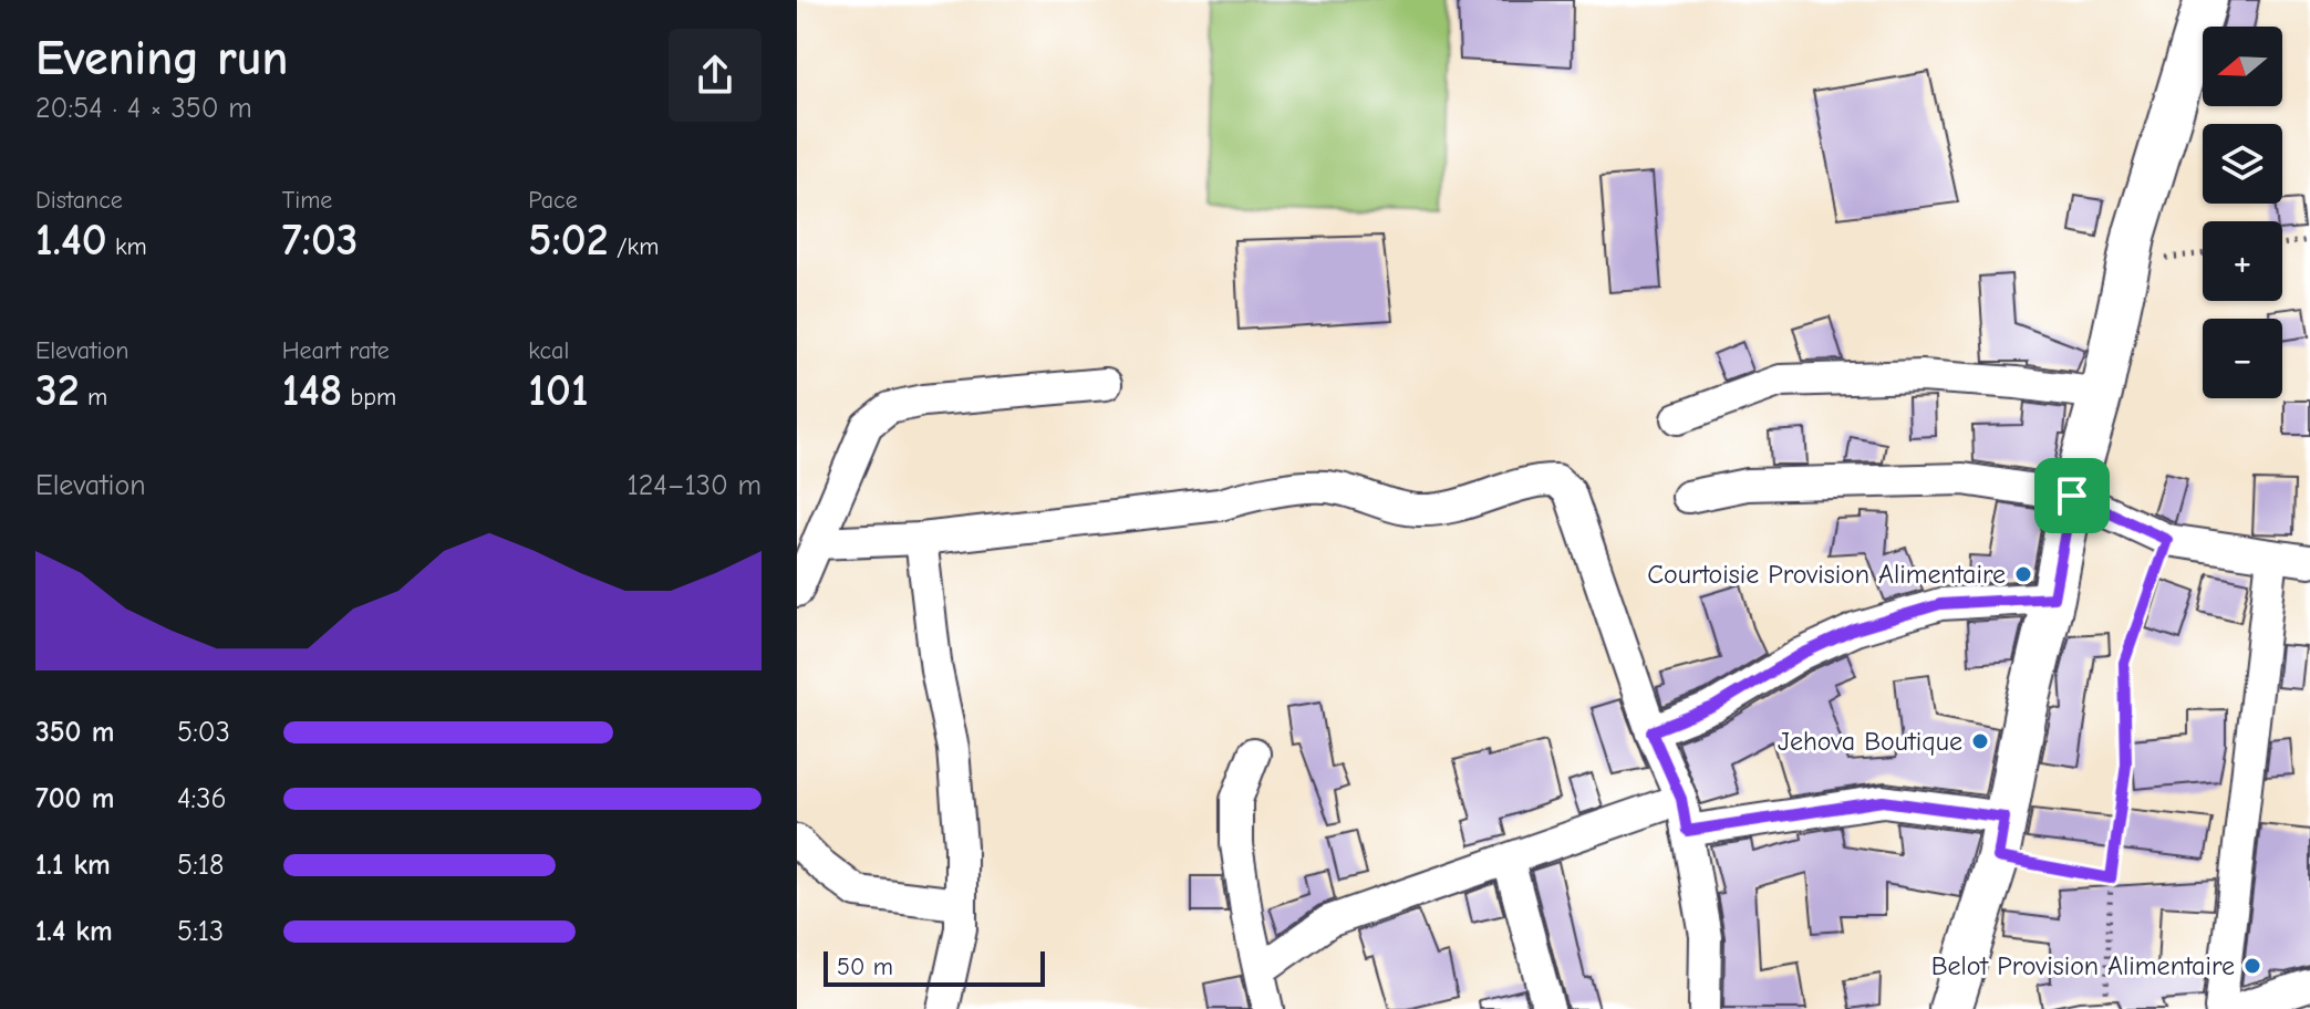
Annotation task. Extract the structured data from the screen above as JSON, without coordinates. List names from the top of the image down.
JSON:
{
  "places": ["Courtoisie Provision Alimentaire", "Jehova Boutique", "Belot Provision Alimentaire"],
  "scale_bar": "50 m",
  "north": "left",
  "page": {
    "heading": ["Evening run", "20:54 · 4 × 350 m"],
    "map_buttons": ["+", "−"],
    "stats": [
      ["Distance", "1.40 km"],
      ["Time", "7:03"],
      ["Pace", "5:02 /km"],
      ["Elevation", "32 m"],
      ["Heart rate", "148 bpm"],
      ["kcal", "101"]
    ],
    "chart": ["Elevation", "124–130 m"],
    "list": [
      {
        "name": "350 m",
        "note": "5:03"
      },
      {
        "name": "700 m",
        "note": "4:36"
      },
      {
        "name": "1.1 km",
        "note": "5:18"
      },
      {
        "name": "1.4 km",
        "note": "5:13"
      }
    ],
    "scale": "50 m"
  }
}
